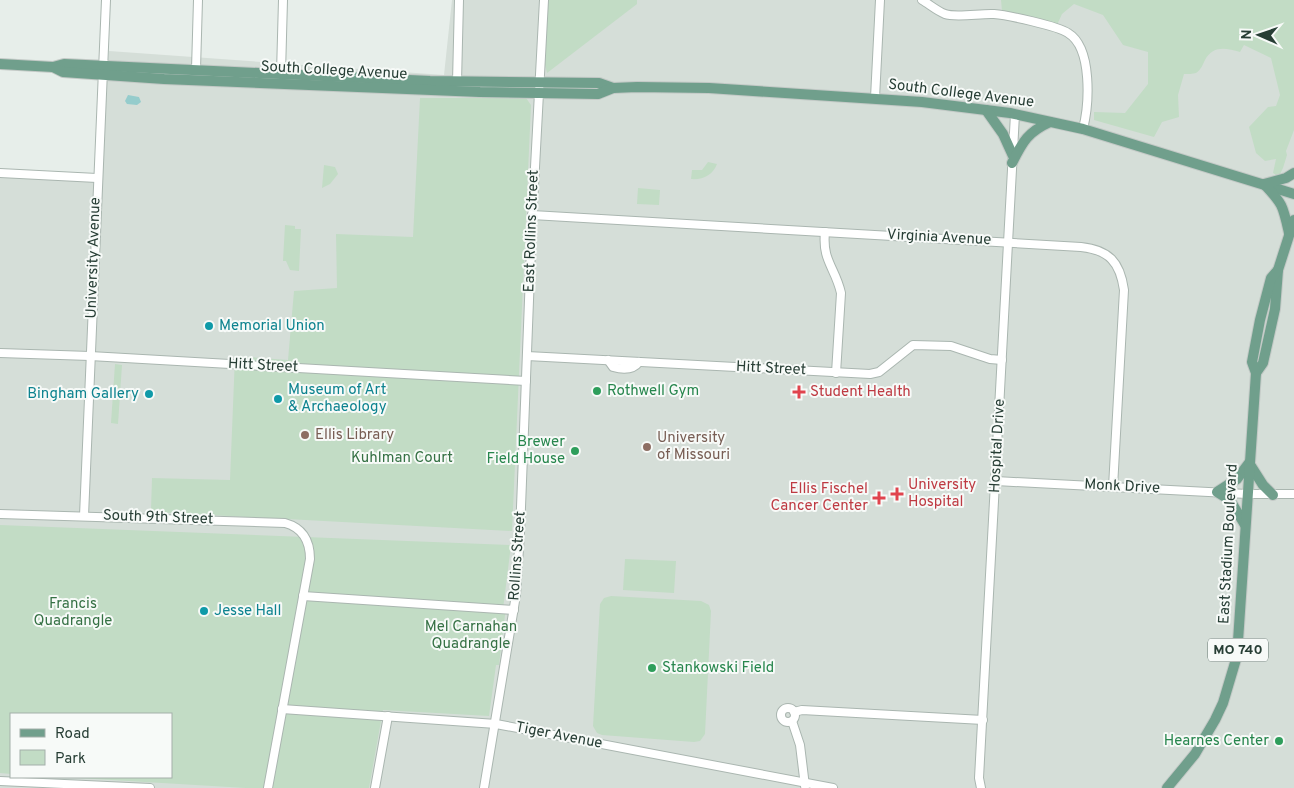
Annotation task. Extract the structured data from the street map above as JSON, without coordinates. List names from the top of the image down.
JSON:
{
  "streets": {
    "main road": ["South College Avenue", "East Stadium Boulevard", "MO 740"],
    "street": [
      "East Rollins Street",
      "Virginia Avenue",
      "University Avenue",
      "Hitt Street",
      "Hospital Drive",
      "Monk Drive",
      "South 9th Street",
      "Rollins Street",
      "Tiger Avenue"
    ]
  },
  "crossings": [
    ["South College Avenue", "East Rollins Street"],
    ["South College Avenue", "University Avenue"],
    ["South College Avenue", "Hospital Drive"],
    ["East Rollins Street", "Virginia Avenue"],
    ["East Rollins Street", "Hitt Street"],
    ["East Rollins Street", "Rollins Street"],
    ["Virginia Avenue", "Hospital Drive"],
    ["Virginia Avenue", "Monk Drive"],
    ["University Avenue", "Hitt Street"],
    ["University Avenue", "South 9th Street"],
    ["Hitt Street", "Hospital Drive"],
    ["Hitt Street", "Rollins Street"],
    ["Hospital Drive", "Monk Drive"],
    ["Monk Drive", "East Stadium Boulevard"],
    ["Rollins Street", "Tiger Avenue"]
  ],
  "parks": ["Kuhlman Court", "Francis Quadrangle", "Mel Carnahan Quadrangle"],
  "places": {
    "other": [
      "Memorial Union",
      "Rothwell Gym",
      "Bingham Gallery",
      "Museum of Art & Archaeology",
      "Ellis Library",
      "University of Missouri",
      "Brewer Field House",
      "Jesse Hall",
      "Stankowski Field",
      "Hearnes Center"
    ],
    "health": ["Student Health", "University Hospital", "Ellis Fischel Cancer Center"]
  },
  "legend": ["Road", "Park"],
  "north": "left"
}
